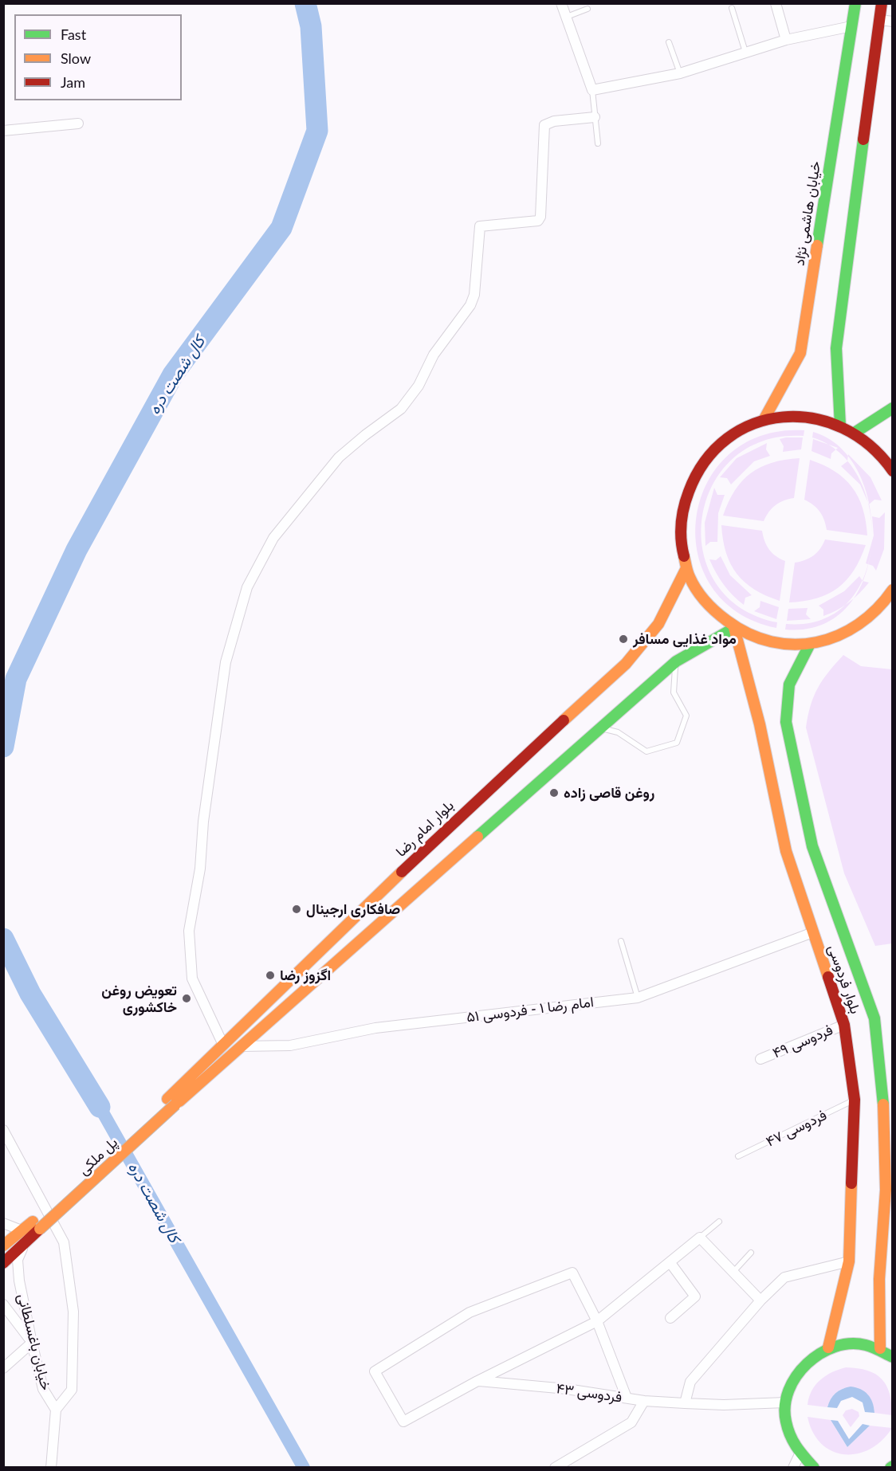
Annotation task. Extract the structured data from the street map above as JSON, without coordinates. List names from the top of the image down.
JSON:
{
  "streets": {
    "main road": [
      "خیابان هاشمی نژاد",
      "بلوار امام رضا",
      "بلوار فردوسی",
      "پل ملکی"
    ],
    "street": [
      "امام رضا ۱ - فردوسی ۵۱",
      "فردوسی ۴۹",
      "خیابان باغسلطانی",
      "فردوسی ۴۳"
    ],
    "lane": ["فردوسی ۴۷"]
  },
  "crossings": [
    ["بلوار امام رضا", "بلوار فردوسی"],
    ["بلوار امام رضا", "امام رضا ۱ - فردوسی ۵۱"],
    ["بلوار امام رضا", "پل ملکی"],
    ["بلوار فردوسی", "امام رضا ۱ - فردوسی ۵۱"],
    ["بلوار فردوسی", "فردوسی ۴۹"],
    ["بلوار فردوسی", "فردوسی ۴۷"]
  ],
  "water": ["کال شصت دره"],
  "places": [
    "مواد غذایی مسافر",
    "روغن قاصی زاده",
    "صافکاری ارجینال",
    "اگزوز رضا",
    "تعویض روغن خاکشوری"
  ],
  "legend": ["Fast", "Slow", "Jam"]
}
